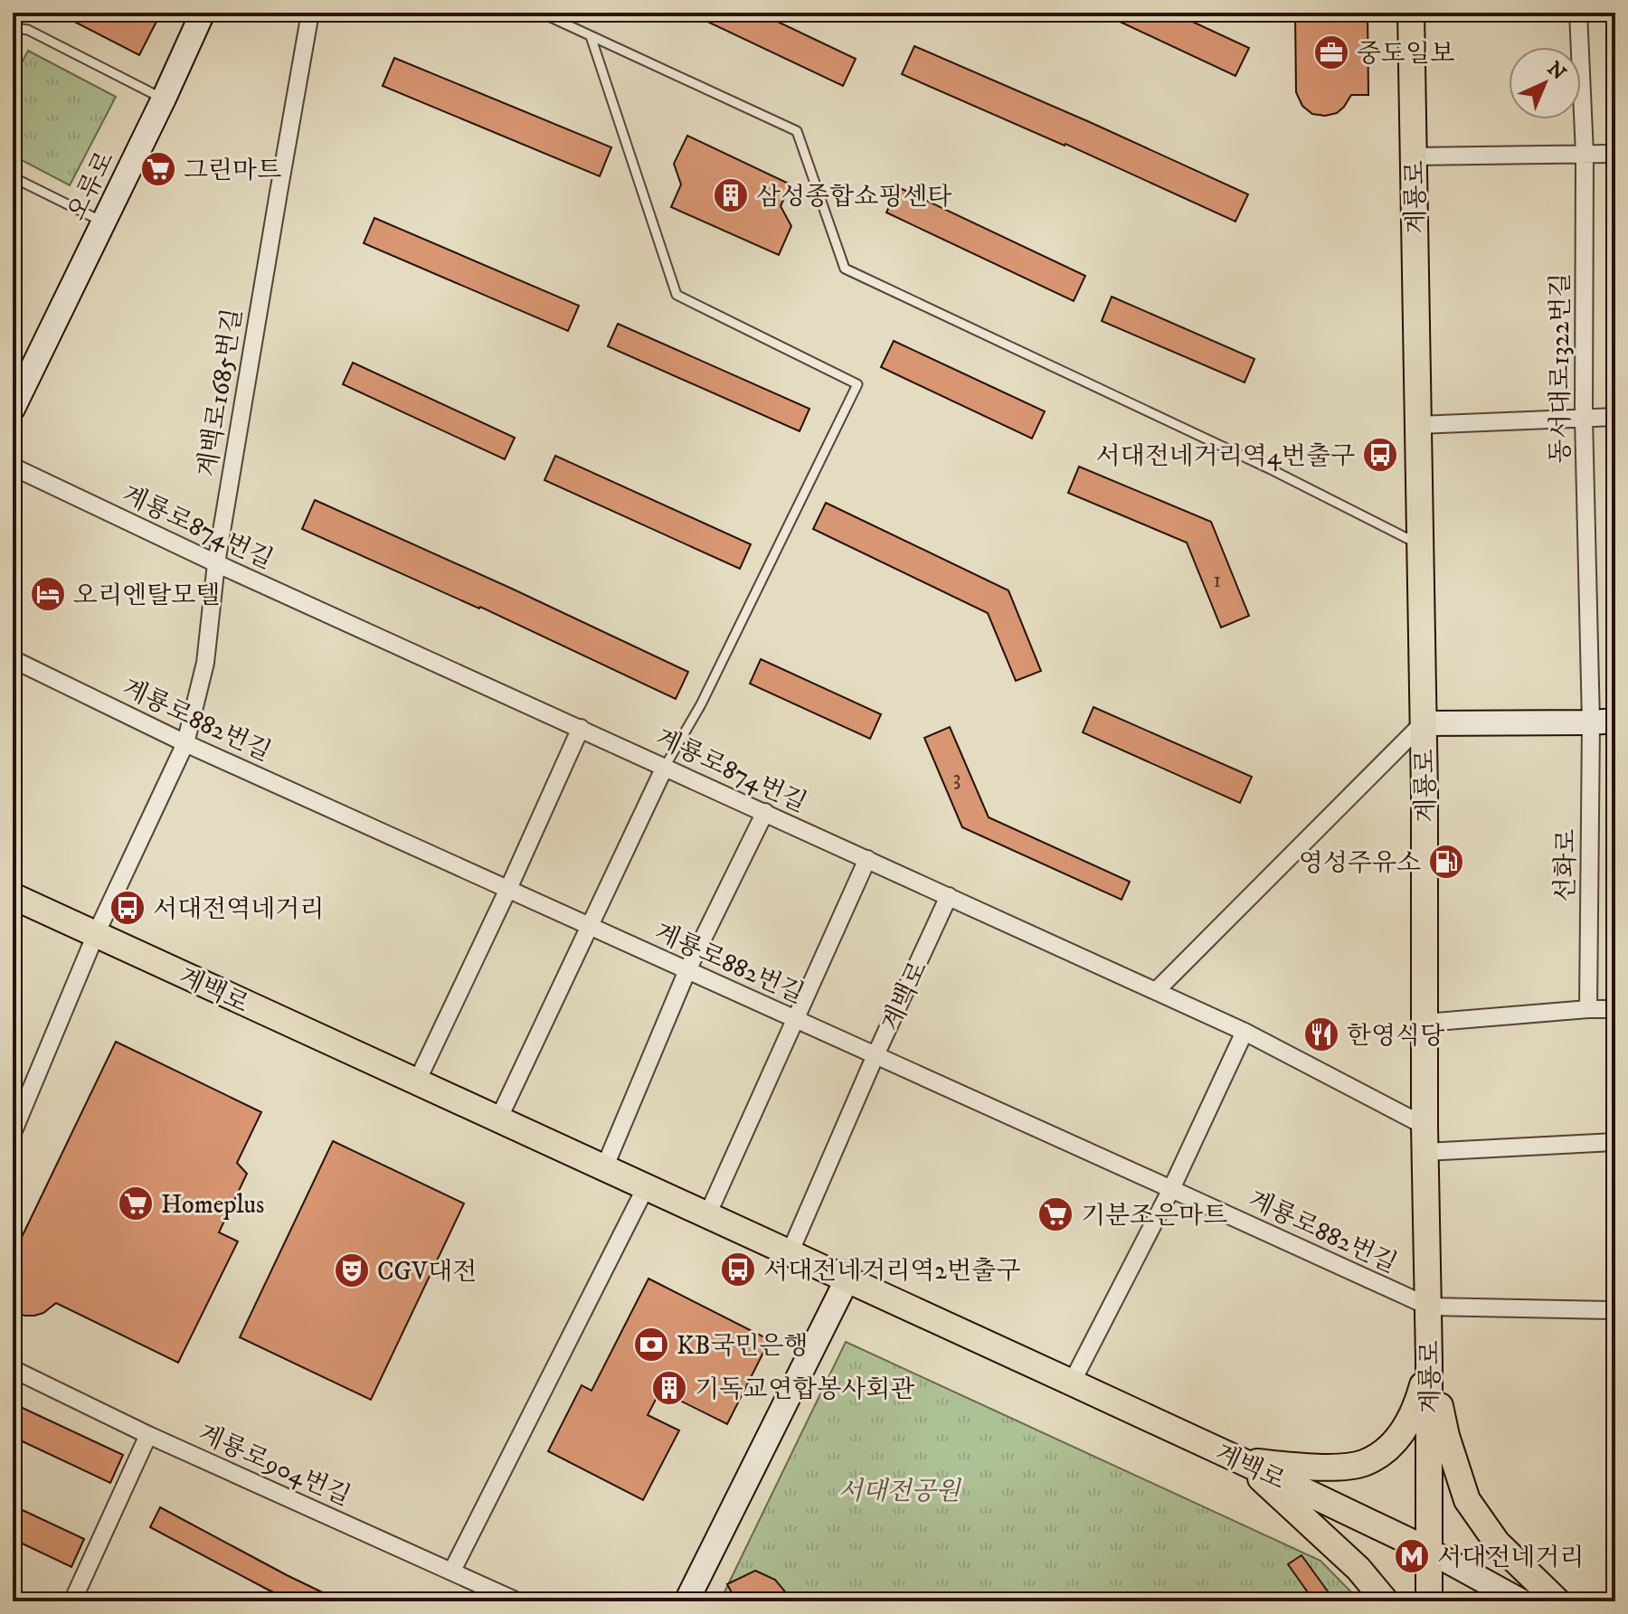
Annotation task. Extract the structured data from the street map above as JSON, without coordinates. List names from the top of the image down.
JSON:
{
  "streets": {
    "main road": ["오류로", "계룡로", "계백로"],
    "street": [
      "동서대로1322번길",
      "계백로1685번길",
      "계룡로874번길",
      "계룡로882번길",
      "선화로",
      "계룡로904번길"
    ]
  },
  "crossings": [
    ["계룡로", "계룡로874번길"],
    ["계룡로", "계룡로882번길"],
    ["계룡로", "계백로"],
    ["동서대로1322번길", "선화로"],
    ["계백로1685번길", "계룡로874번길"],
    ["계백로1685번길", "계룡로882번길"],
    ["계백로1685번길", "계백로"],
    ["계룡로874번길", "계백로"],
    ["계룡로882번길", "계백로"]
  ],
  "parks": ["서대전공원"],
  "places": {
    "office": ["중도일보"],
    "supermarket": ["그린마트", "Homeplus", "기분조은마트"],
    "building": ["삼성종합쇼핑센타", "기독교연합봉사회관"],
    "bus stop": ["서대전네거리역4번출구", "서대전역네거리", "서대전네거리역2번출구"],
    "hotel": ["오리엔탈모텔"],
    "fuel station": ["영성주유소"],
    "restaurant": ["한영식당"],
    "theatre": ["CGV대전"],
    "bank": ["KB국민은행"],
    "metro station": ["서대전네거리"]
  },
  "house_numbers": ["1", "3"],
  "north": "top right"
}
